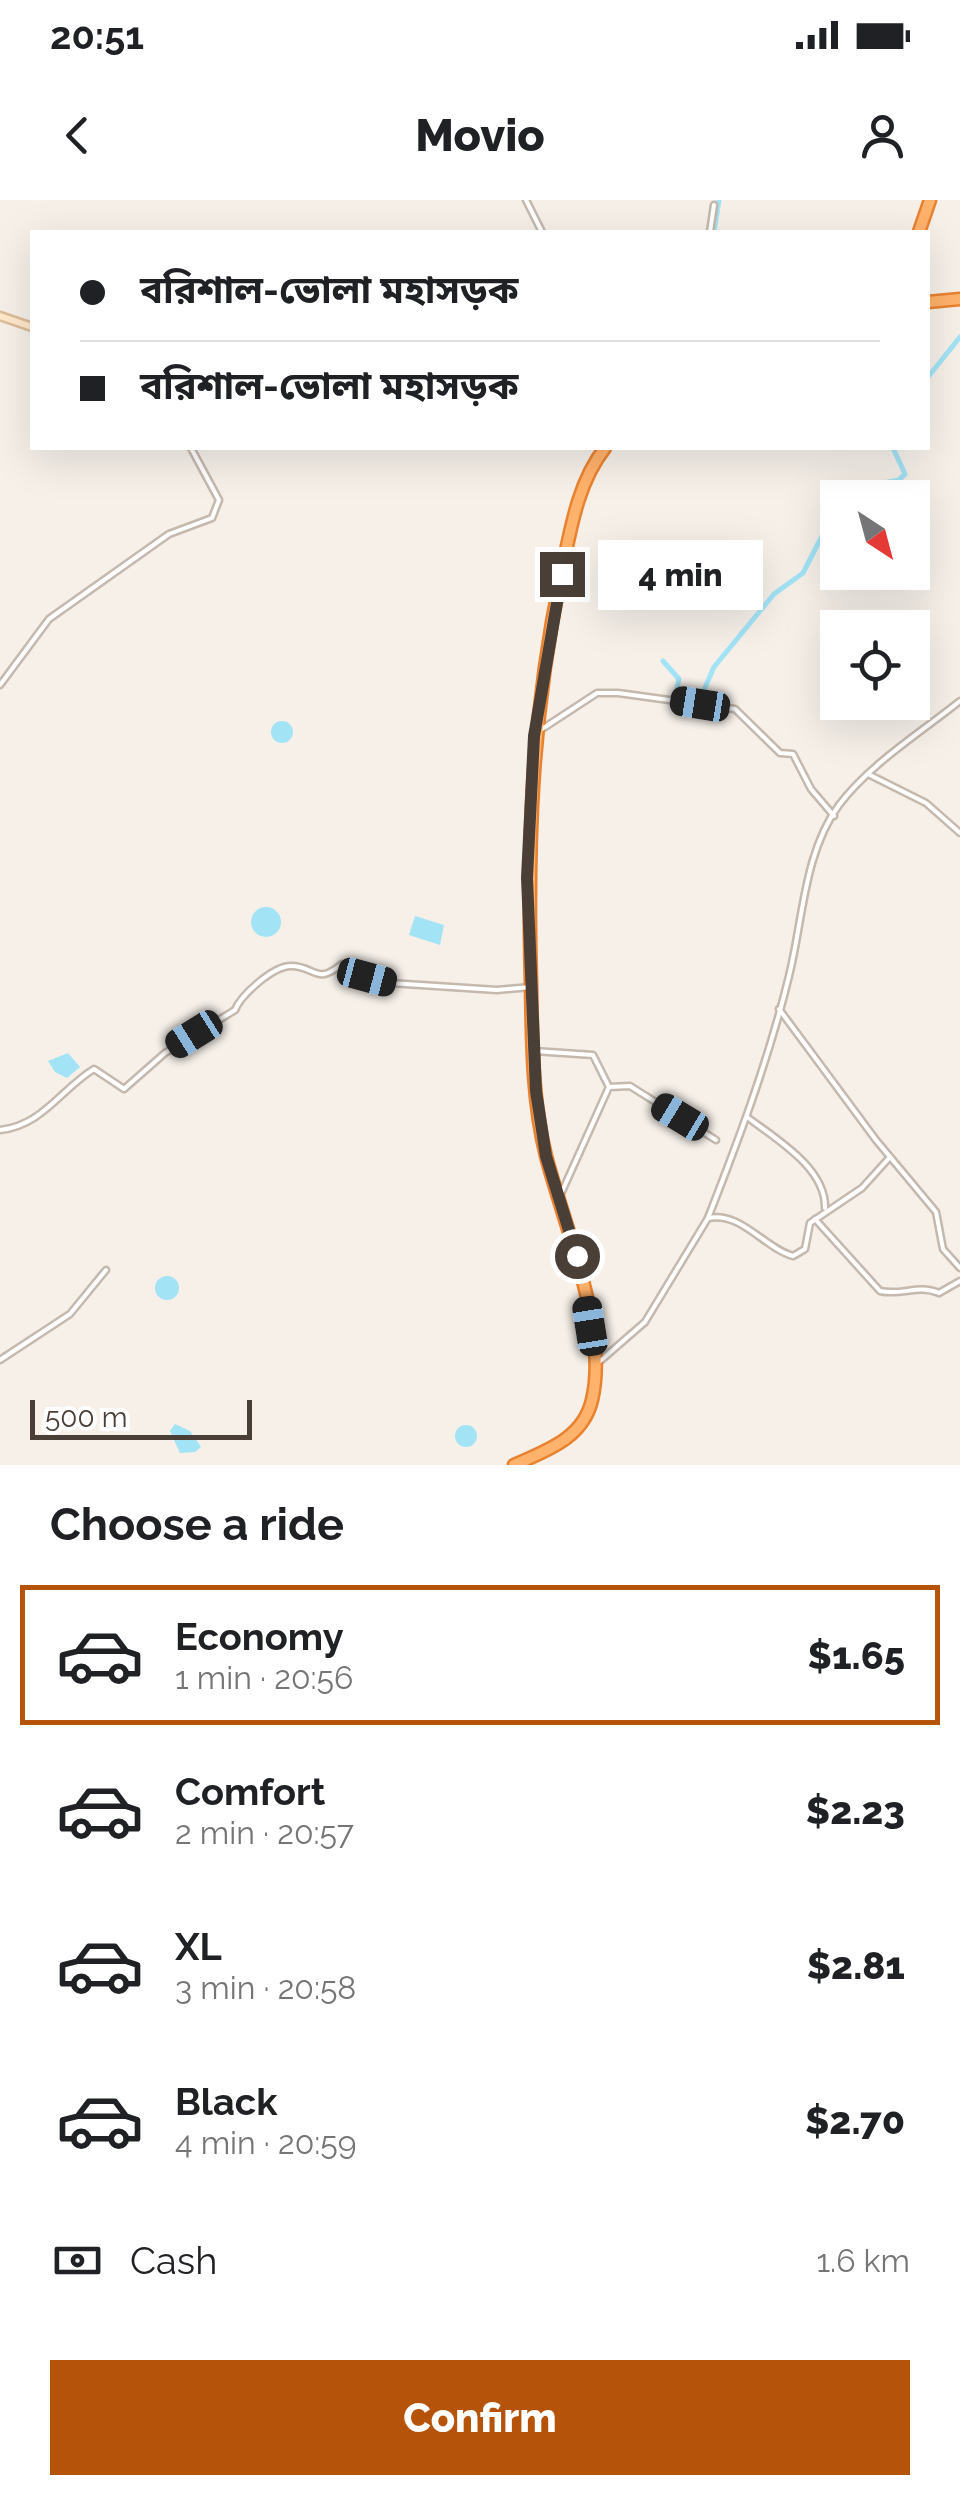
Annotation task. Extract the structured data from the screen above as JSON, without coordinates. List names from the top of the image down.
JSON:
{
  "scale_bar": "500 m",
  "north": "bottom right",
  "page": {
    "status": "20:51",
    "header": "Movio",
    "banner": ["বরিশাল-ভোলা মহাসড়ক", "বরিশাল-ভোলা মহাসড়ক"],
    "bubble": "4 min",
    "scale": "500 m",
    "heading": "Choose a ride",
    "list": [
      {
        "name": "Economy",
        "note": "1 min · 20:56",
        "value": "$1.65"
      },
      {
        "name": "Comfort",
        "note": "2 min · 20:57",
        "value": "$2.23"
      },
      {
        "name": "XL",
        "note": "3 min · 20:58",
        "value": "$2.81"
      },
      {
        "name": "Black",
        "note": "4 min · 20:59",
        "value": "$2.70"
      }
    ],
    "pay": ["Cash", "1.6 km"],
    "buttons": "Confirm"
  }
}
